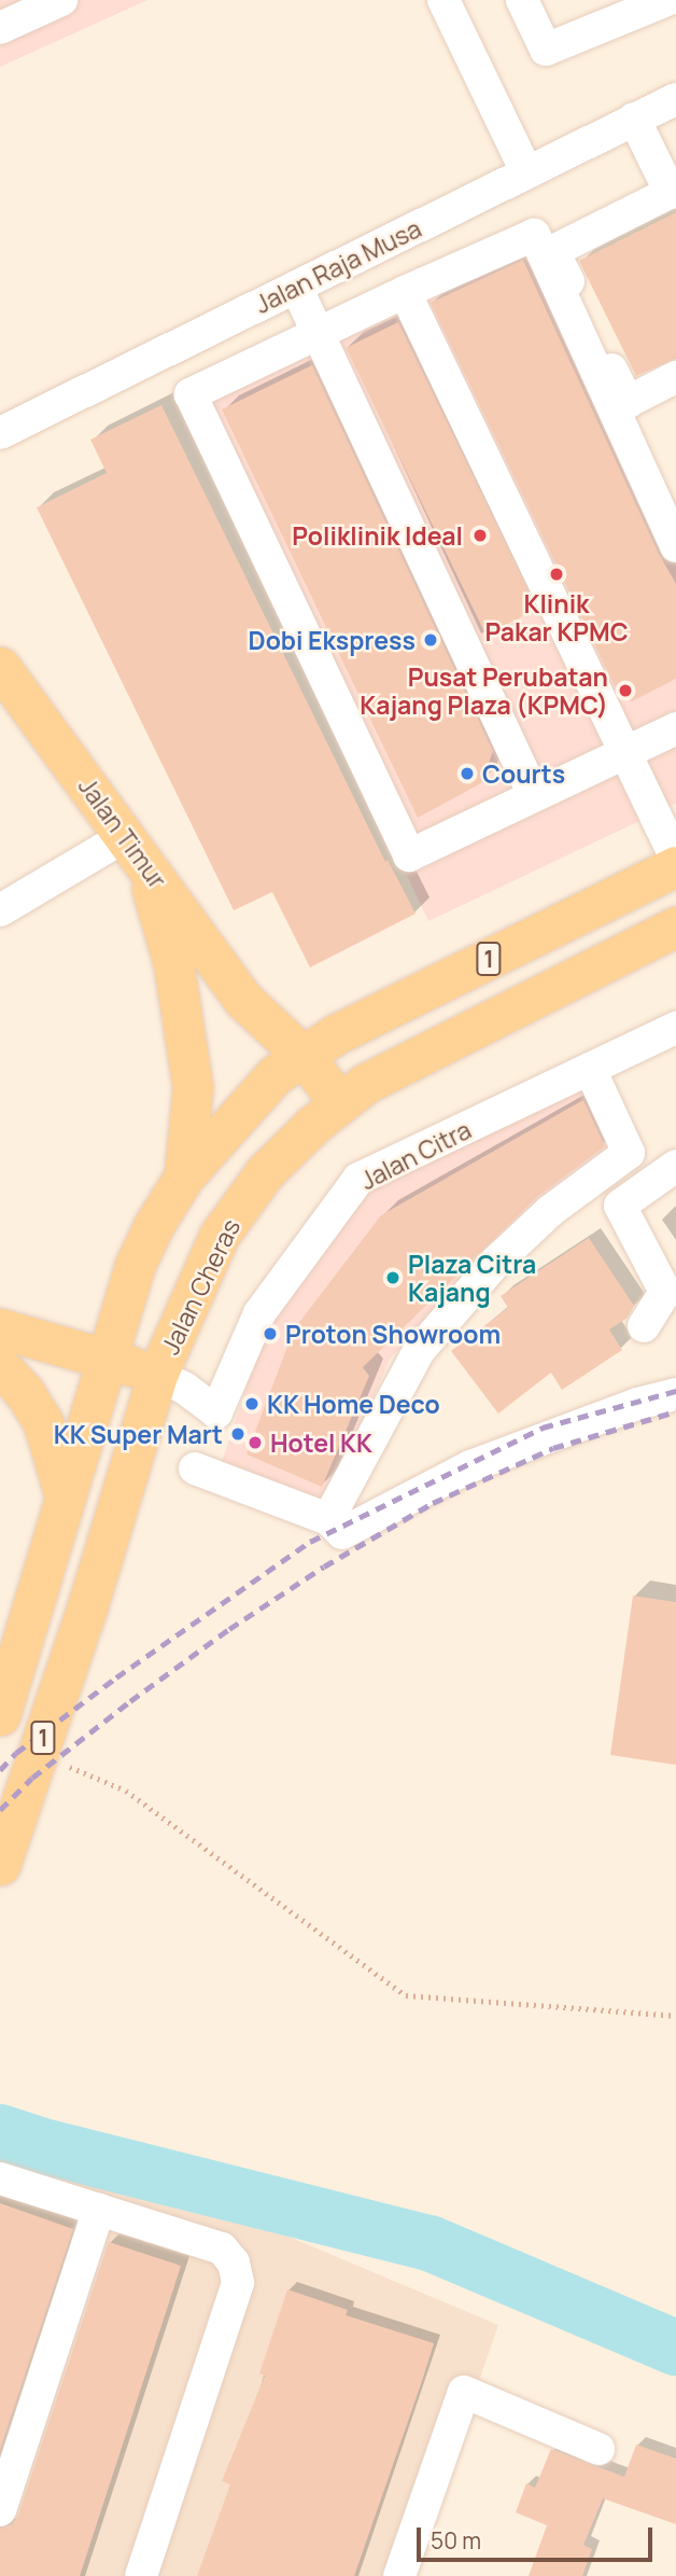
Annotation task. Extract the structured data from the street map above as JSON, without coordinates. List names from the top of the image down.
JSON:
{
  "streets": {
    "main road": ["Jalan Timur", "1", "Jalan Cheras"],
    "street": ["Jalan Raja Musa", "Jalan Citra"]
  },
  "crossings": [
    ["Jalan Timur", "1"],
    ["Jalan Timur", "Jalan Cheras"],
    ["Jalan Citra", "Jalan Cheras"]
  ],
  "places": [
    "Poliklinik Ideal",
    "Klinik Pakar KPMC",
    "Dobi Ekspress",
    "Pusat Perubatan Kajang Plaza (KPMC)",
    "Courts",
    "Plaza Citra Kajang",
    "Proton Showroom",
    "KK Home Deco",
    "KK Super Mart",
    "Hotel KK"
  ],
  "scale_bar": "50 m"
}
